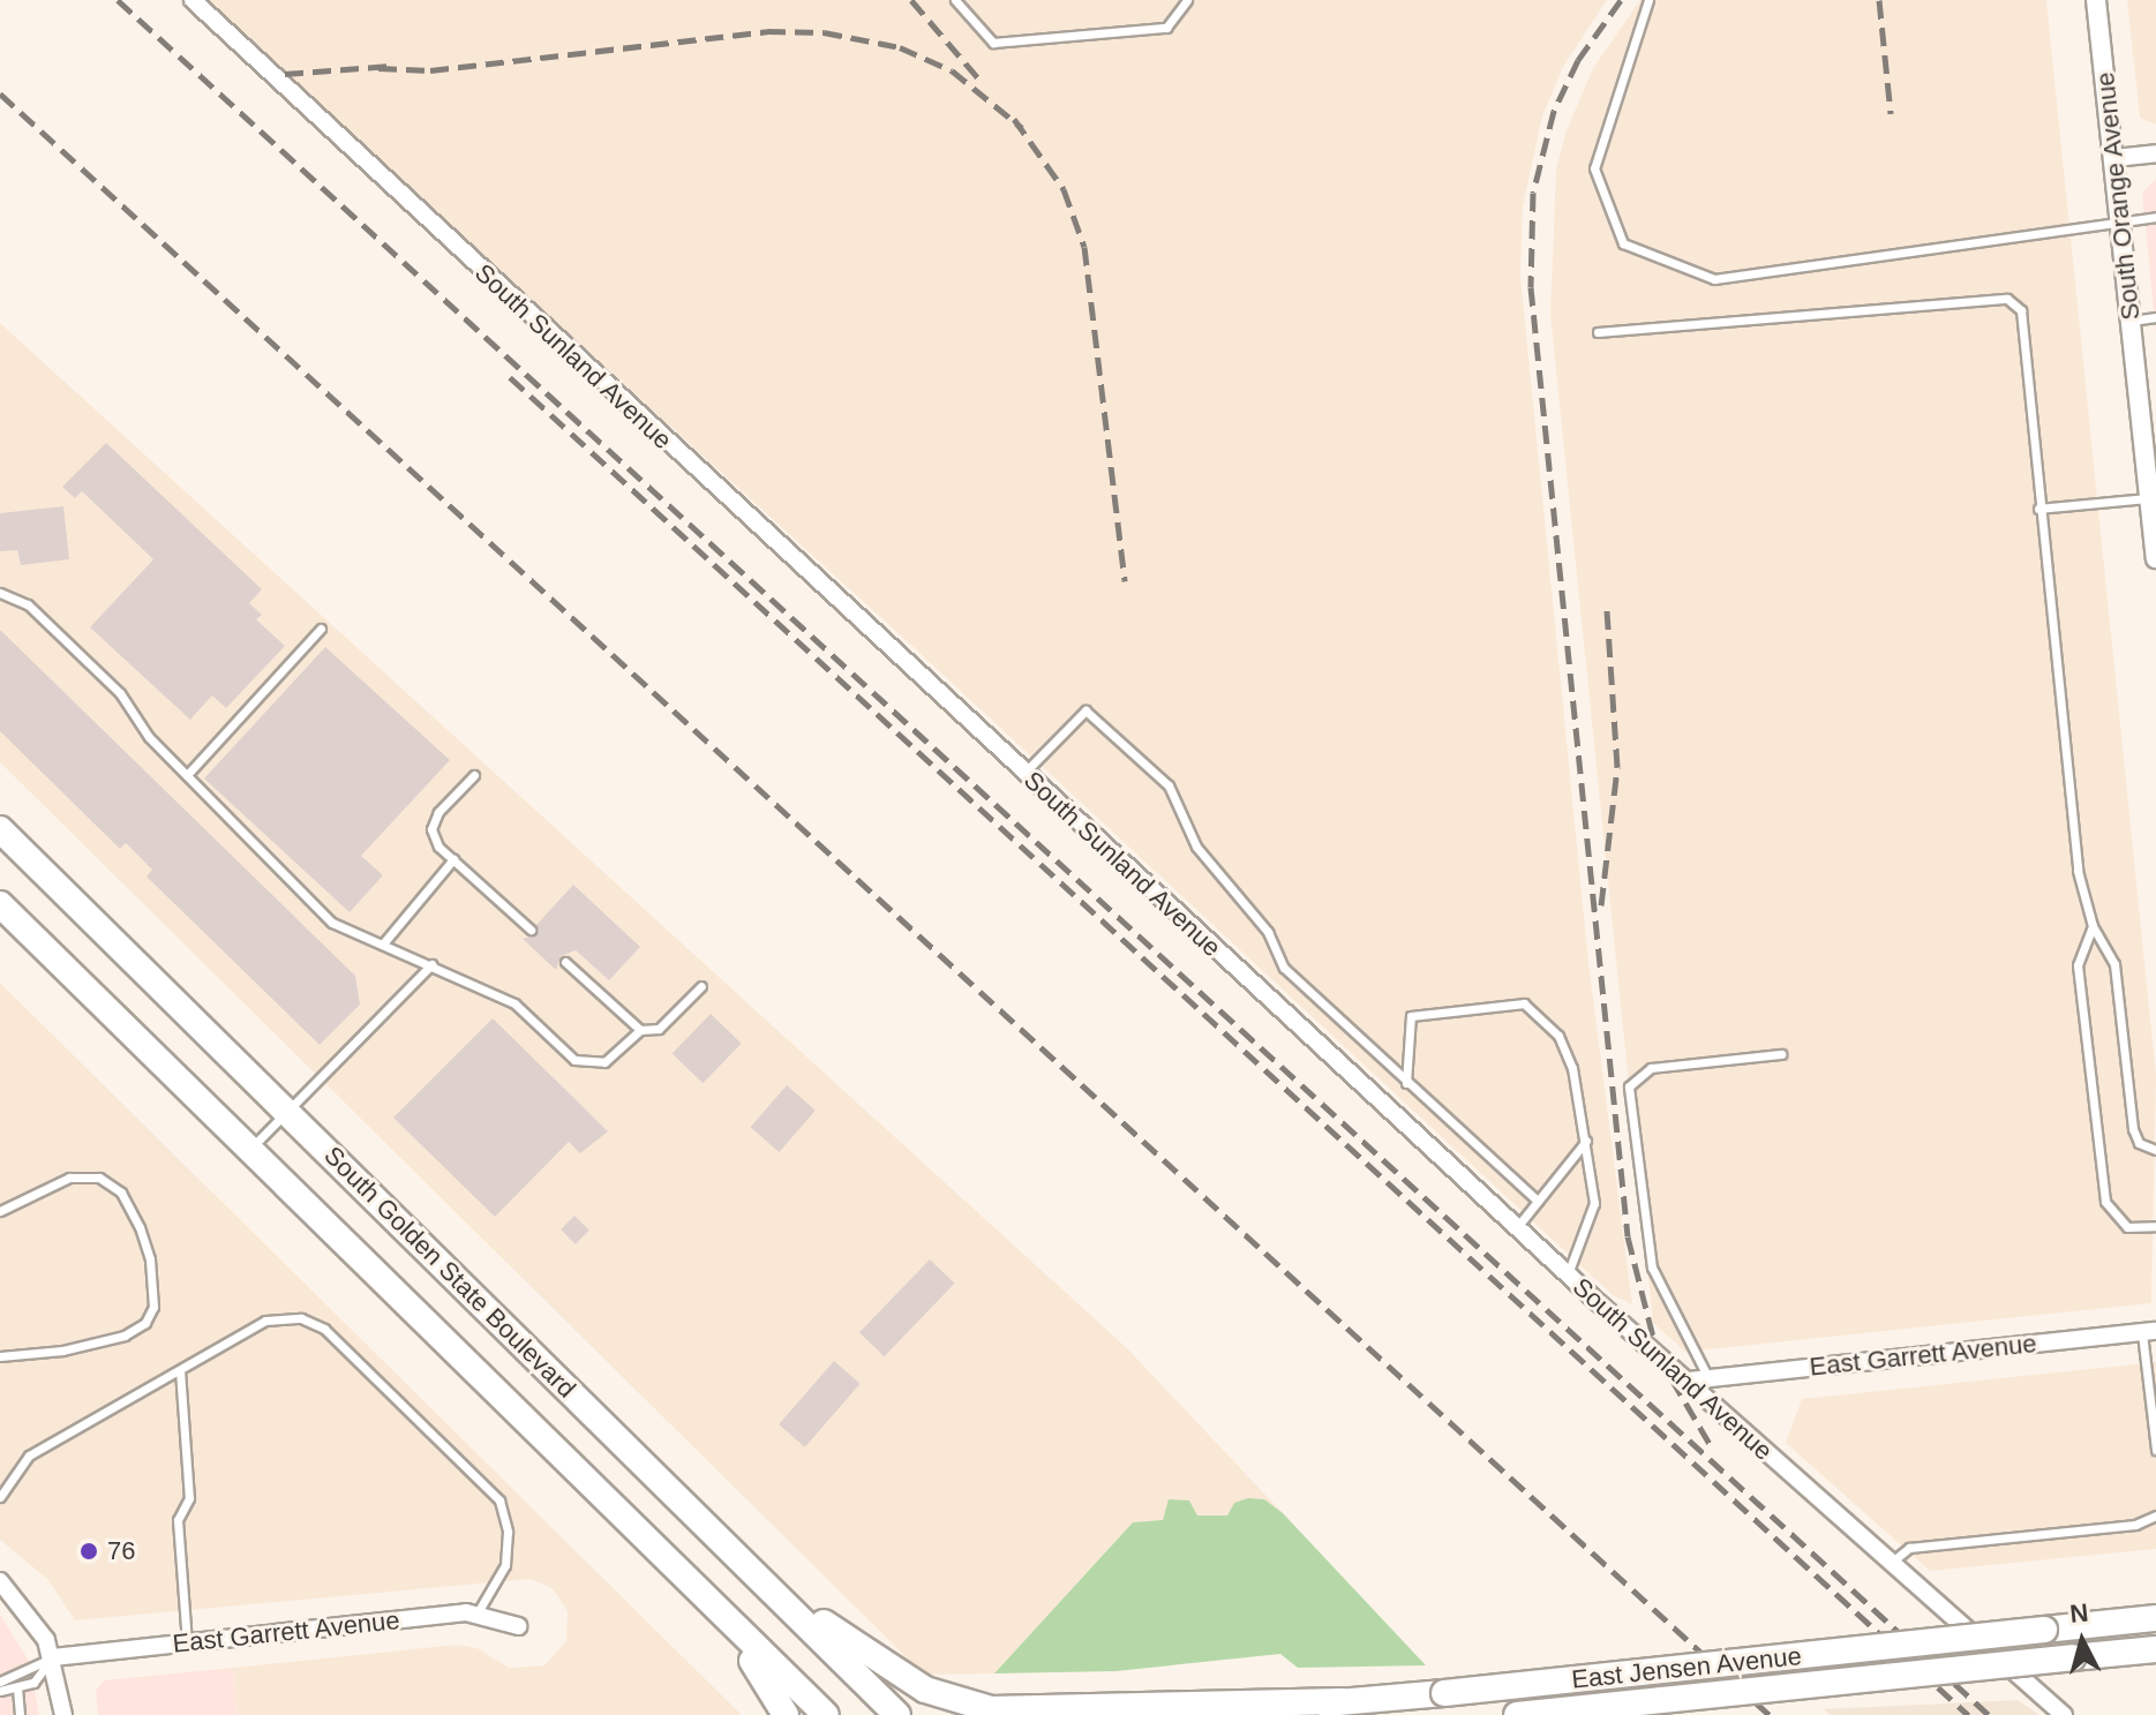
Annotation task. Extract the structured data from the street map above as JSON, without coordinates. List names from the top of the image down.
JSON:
{
  "streets": {
    "main road": ["South Golden State Boulevard", "East Jensen Avenue"],
    "street": ["South Orange Avenue", "South Sunland Avenue", "East Garrett Avenue"]
  },
  "crossings": [
    ["South Sunland Avenue", "East Garrett Avenue"]
  ],
  "places": ["76"],
  "north": "top"
}
